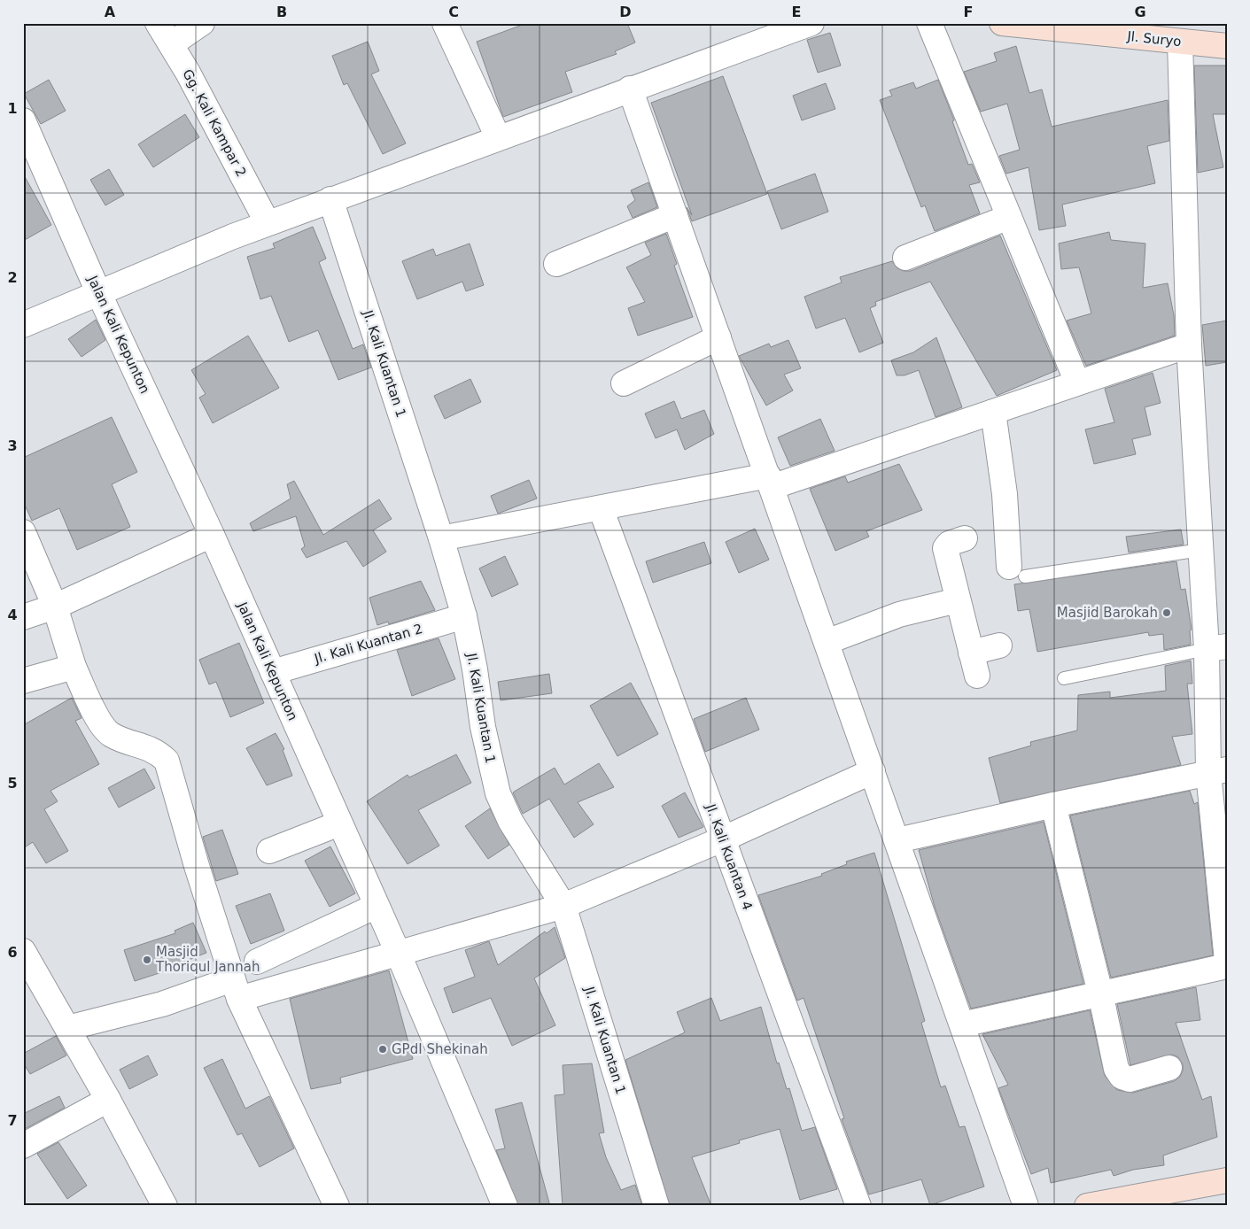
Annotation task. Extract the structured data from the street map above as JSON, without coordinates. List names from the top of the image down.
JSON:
{
  "streets": {
    "main road": ["Jl. Suryo"],
    "street": [
      "Gg. Kali Kampar 2",
      "Jalan Kali Kepunton",
      "Jl. Kali Kuantan 1",
      "Jl. Kali Kuantan 2",
      "Jl. Kali Kuantan 4"
    ]
  },
  "crossings": [
    ["Jalan Kali Kepunton", "Jl. Kali Kuantan 2"],
    ["Jl. Kali Kuantan 1", "Jl. Kali Kuantan 2"]
  ],
  "places": ["Masjid Barokah", "Masjid Thoriqul Jannah", "GPdI Shekinah"],
  "grid": {
    "columns": [
      "A",
      "B",
      "C",
      "D",
      "E",
      "F",
      "G"
    ],
    "rows": [
      "1",
      "2",
      "3",
      "4",
      "5",
      "6",
      "7"
    ]
  }
}
